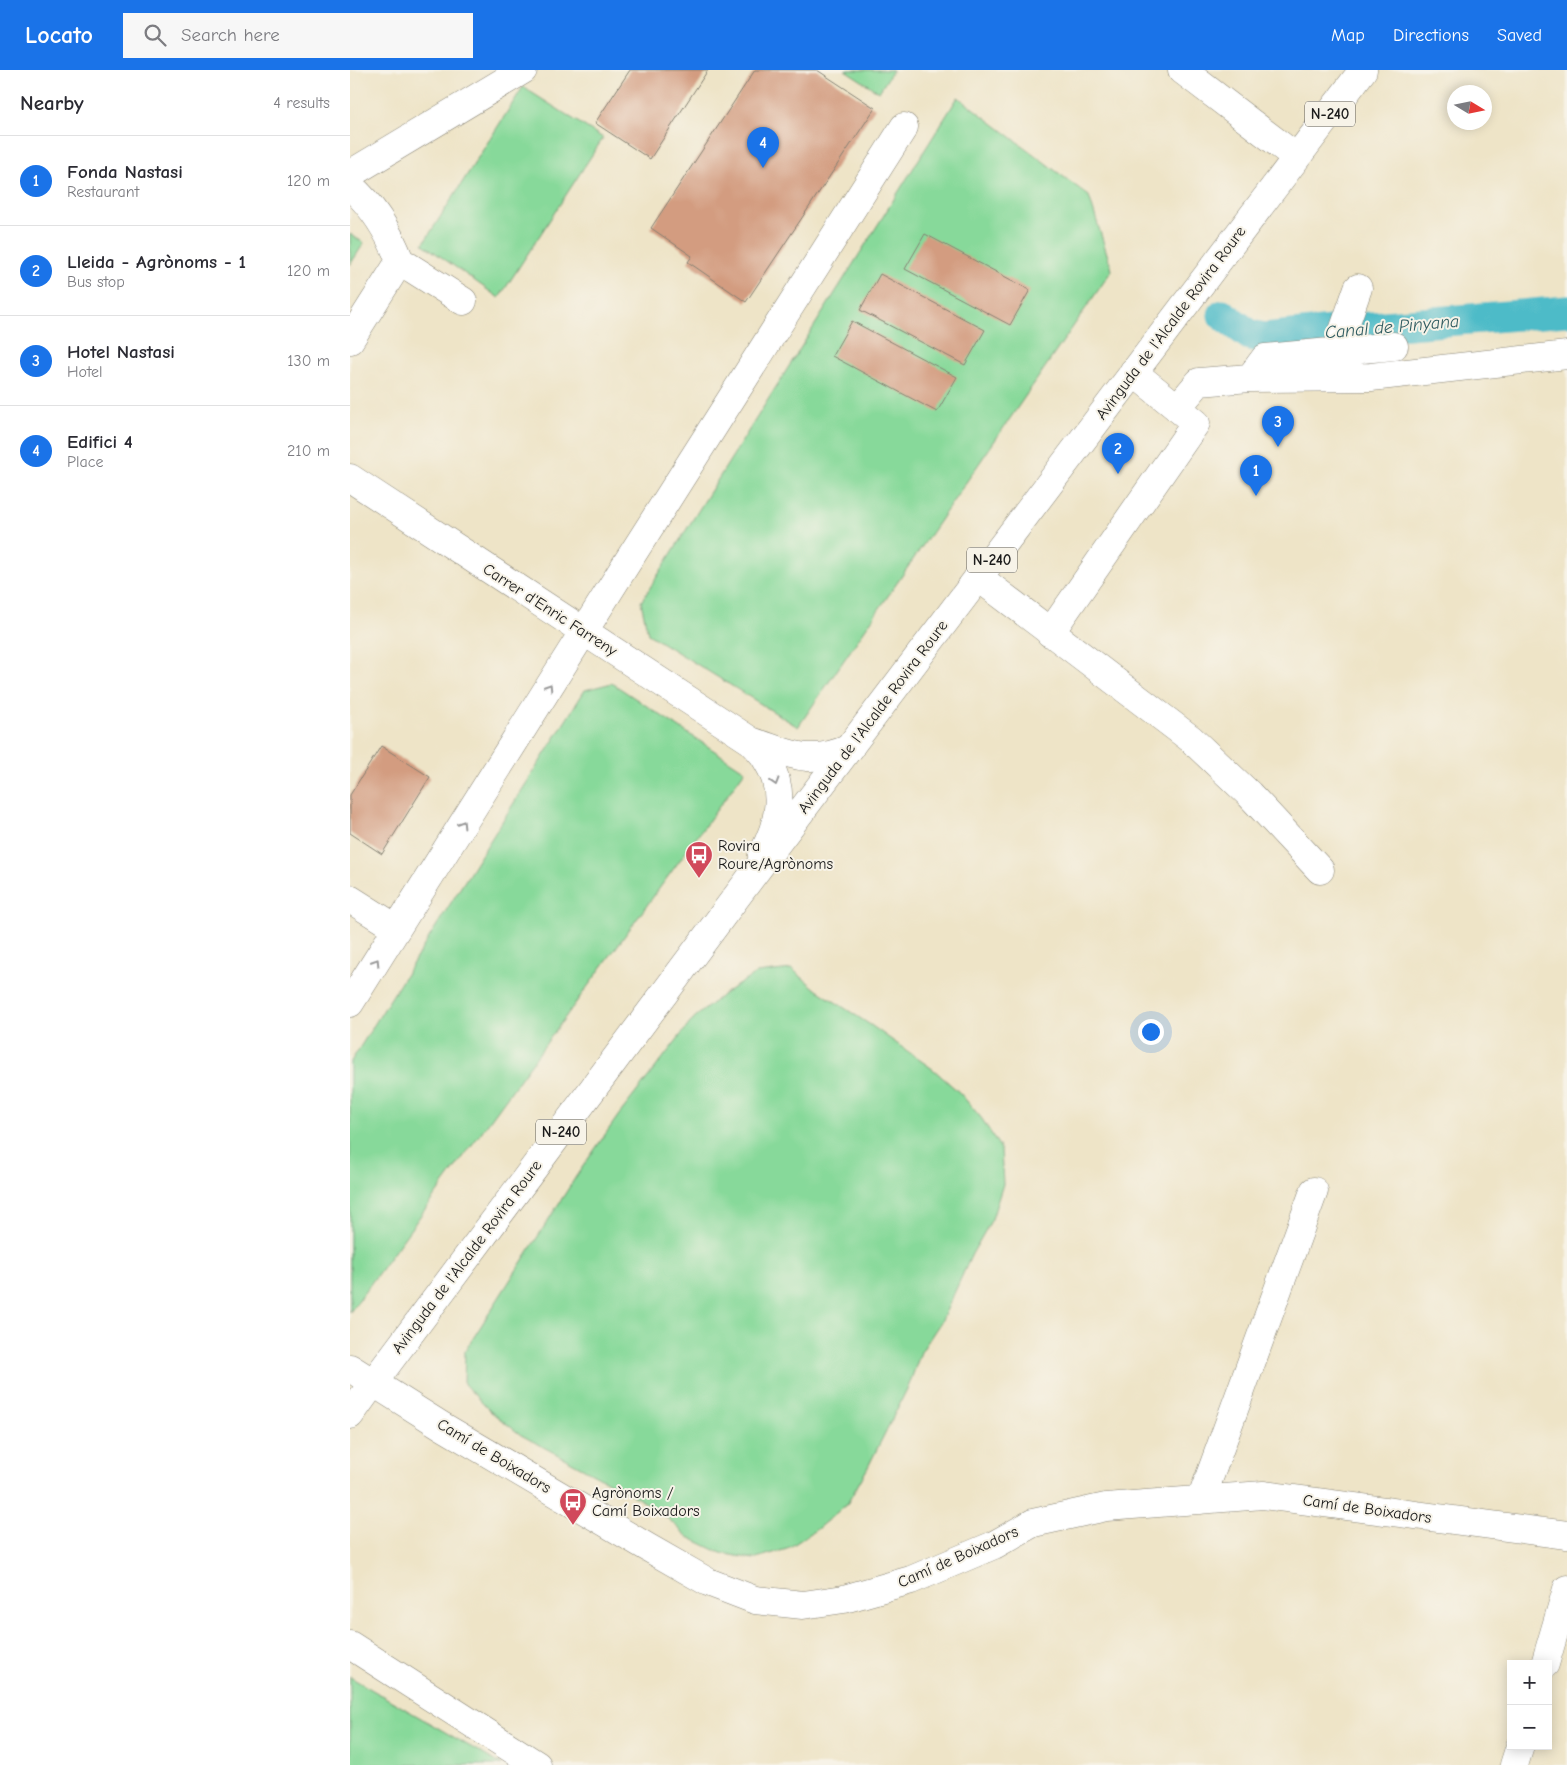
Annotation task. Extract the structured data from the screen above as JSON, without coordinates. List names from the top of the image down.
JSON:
{
  "streets": {
    "street": [
      "N-240",
      "Avinguda de l'Alcalde Rovira Roure",
      "Carrer d'Enric Farreny",
      "Camí de Boixadors"
    ]
  },
  "crossings": [
    ["Avinguda de l'Alcalde Rovira Roure", "Camí de Boixadors"]
  ],
  "water": ["Canal de Pinyana"],
  "places": {
    "bus stop": ["Rovira Roure/Agrònoms", "Agrònoms / Camí Boixadors"]
  },
  "north": "right",
  "page": {
    "header": "Locato",
    "search": "Search here",
    "nav": ["Map", "Directions", "Saved"],
    "heading": ["Nearby", "4 results"],
    "pins": [
      "4",
      "3",
      "2",
      "1"
    ],
    "list": [
      {
        "mark": "1",
        "name": "Fonda Nastasi",
        "note": "Restaurant",
        "value": "120 m"
      },
      {
        "mark": "2",
        "name": "Lleida - Agrònoms - 1",
        "note": "Bus stop",
        "value": "120 m"
      },
      {
        "mark": "3",
        "name": "Hotel Nastasi",
        "note": "Hotel",
        "value": "130 m"
      },
      {
        "mark": "4",
        "name": "Edifici 4",
        "note": "Place",
        "value": "210 m"
      }
    ],
    "map_buttons": ["+", "−"]
  }
}
